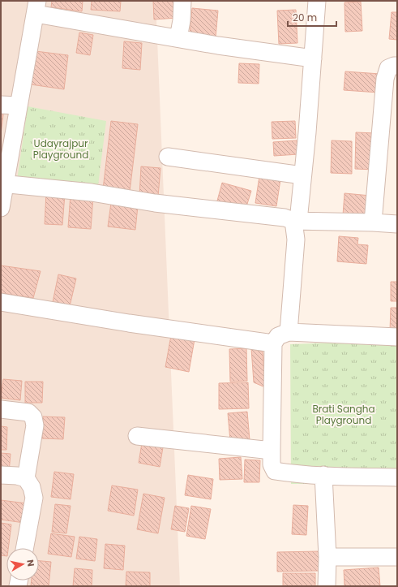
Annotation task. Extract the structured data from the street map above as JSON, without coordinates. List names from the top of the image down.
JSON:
{
  "parks": ["Udayrajpur Playground", "Brati Sangha Playground"],
  "scale_bar": "20 m",
  "north": "right"
}
